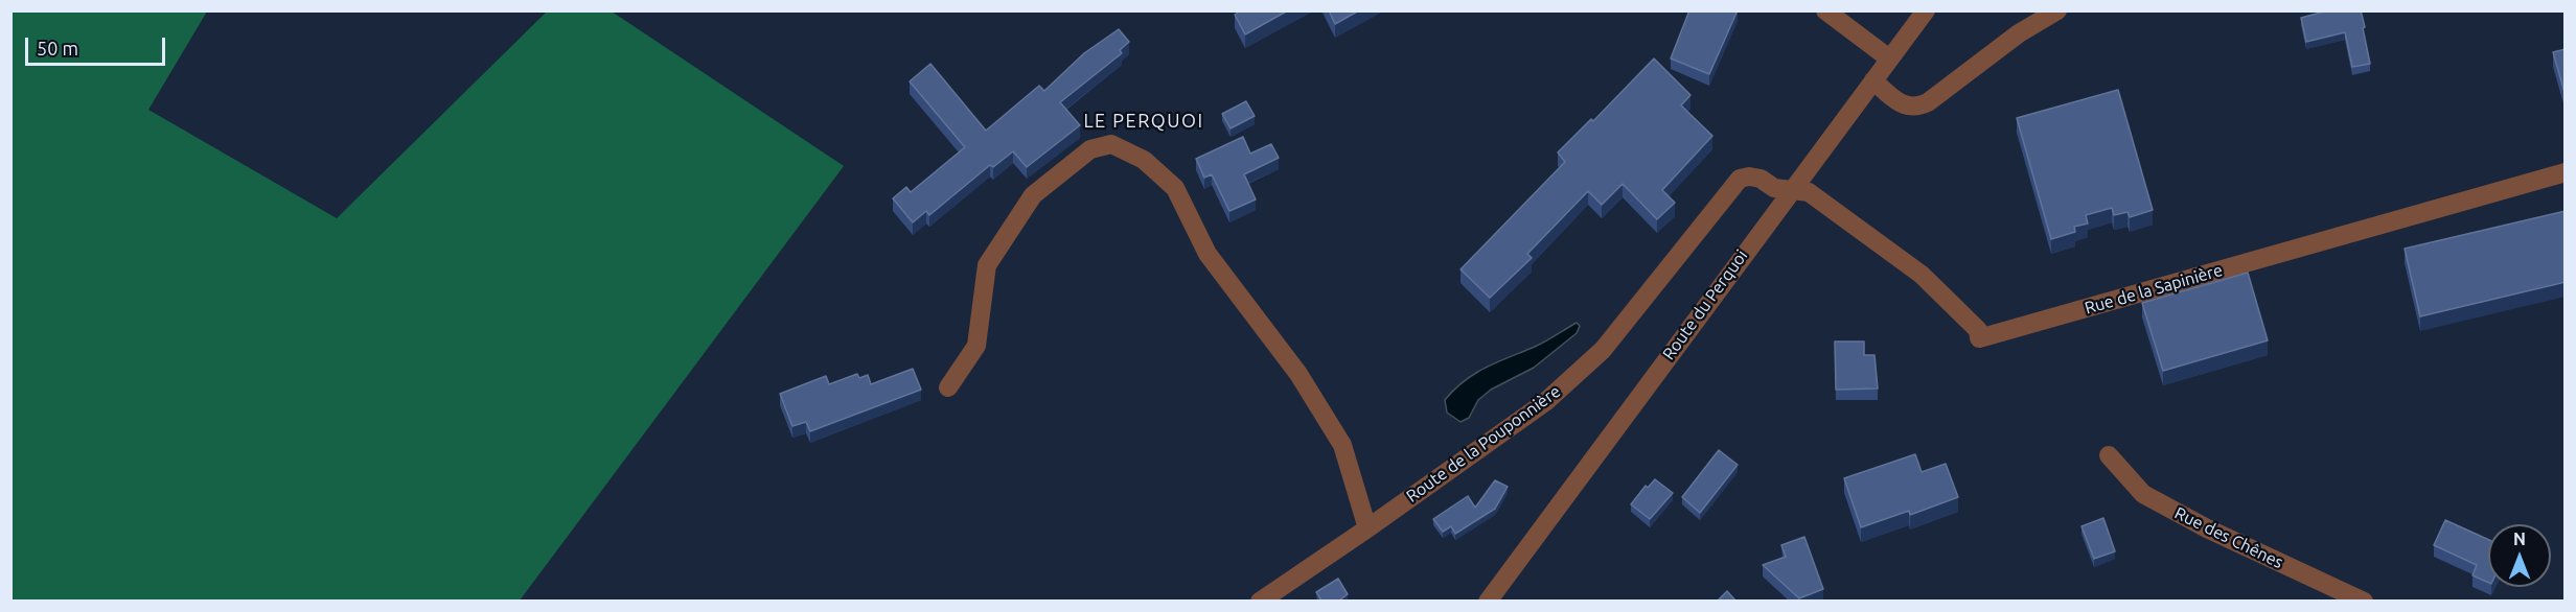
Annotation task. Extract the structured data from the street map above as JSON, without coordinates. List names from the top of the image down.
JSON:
{
  "streets": {
    "street": [
      "Rue de la Sapinière",
      "Route du Perquoi",
      "Route de la Pouponnière",
      "Rue des Chênes"
    ]
  },
  "crossings": [
    ["Rue de la Sapinière", "Route du Perquoi"],
    ["Rue de la Sapinière", "Route de la Pouponnière"],
    ["Route du Perquoi", "Route de la Pouponnière"]
  ],
  "districts": ["LE PERQUOI"],
  "scale_bar": "50 m",
  "north": "top"
}
